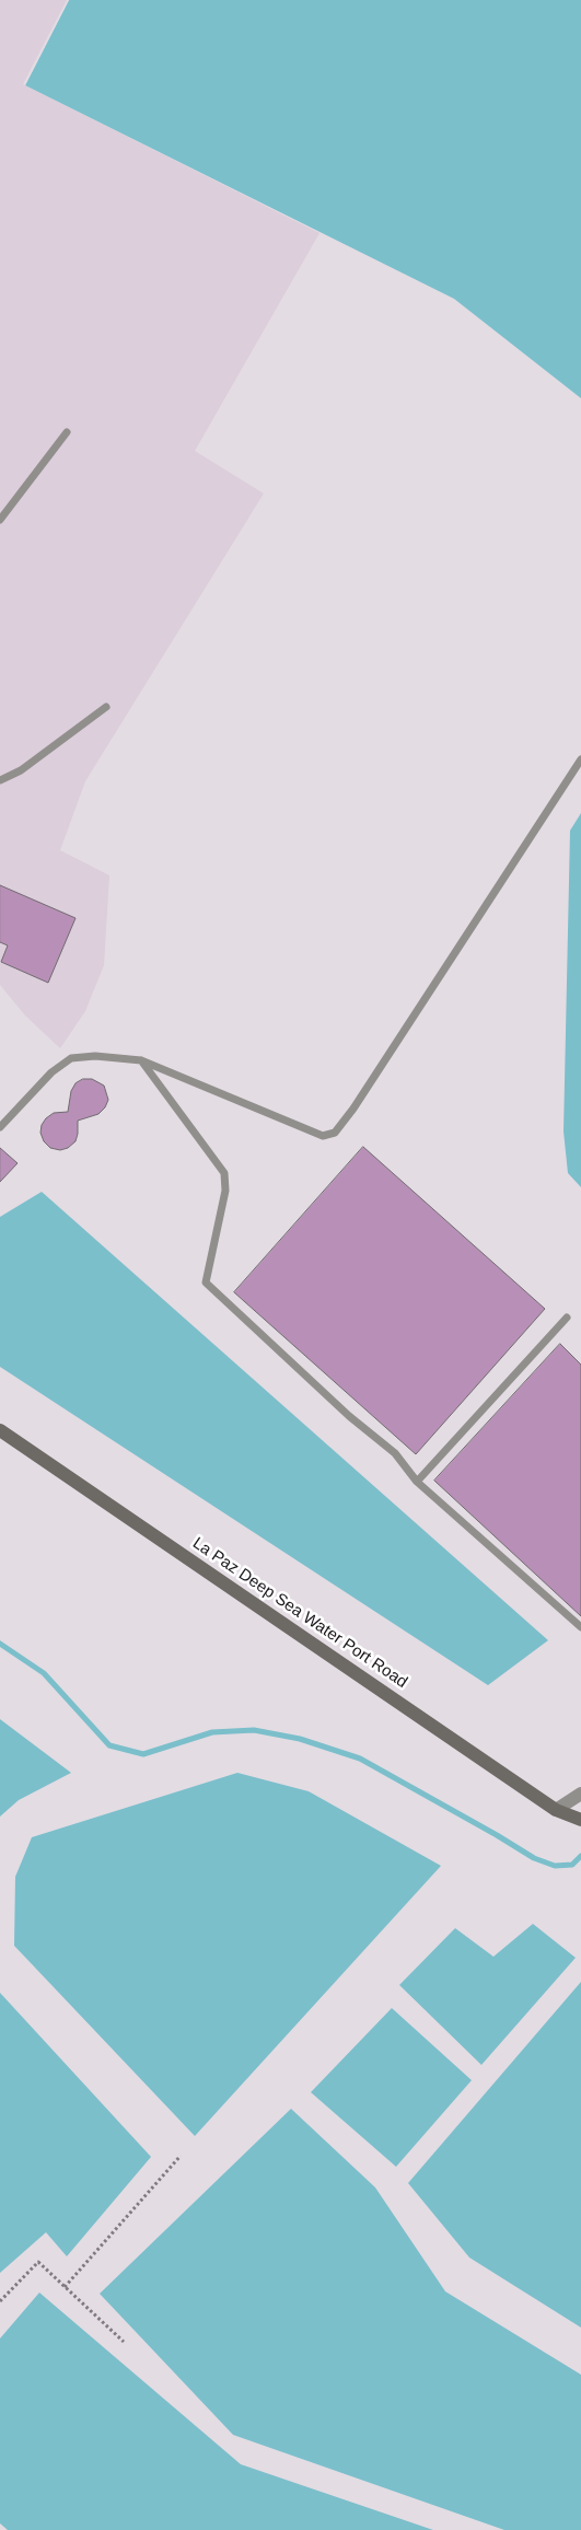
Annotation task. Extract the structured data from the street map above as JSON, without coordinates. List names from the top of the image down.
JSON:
{
  "streets": {
    "main road": ["La Paz Deep Sea Water Port Road"]
  }
}
